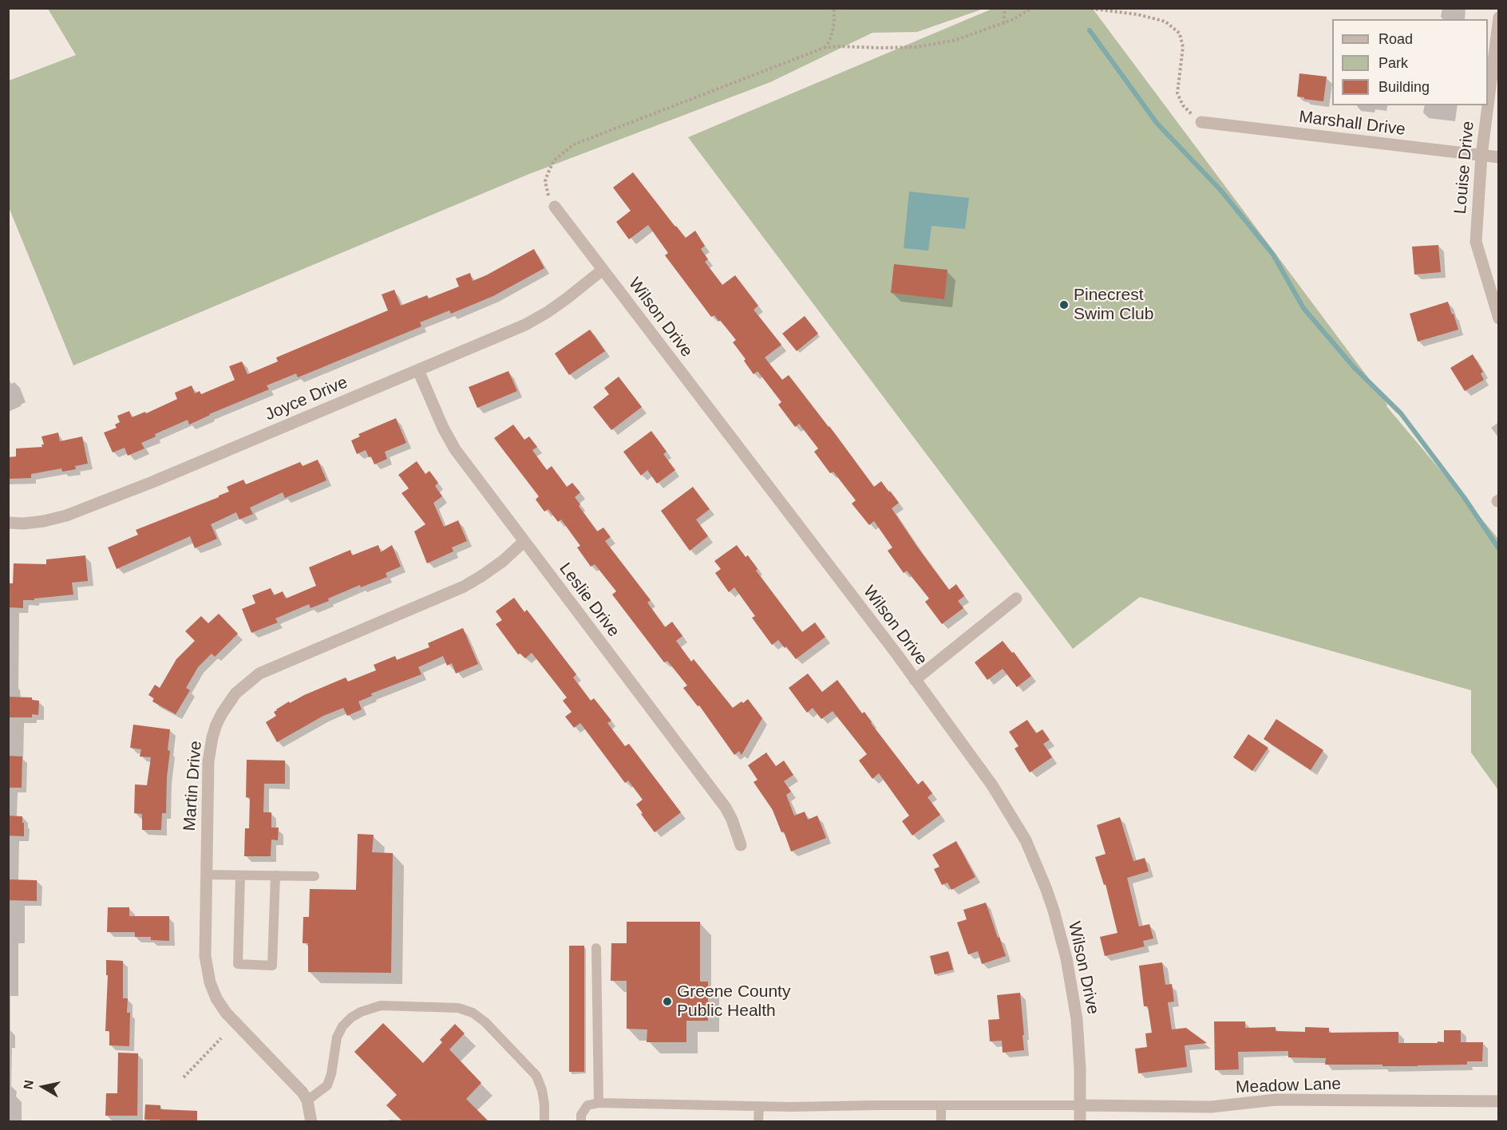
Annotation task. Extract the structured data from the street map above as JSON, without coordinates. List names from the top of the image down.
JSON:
{
  "streets": {
    "street": [
      "Marshall Drive",
      "Louise Drive",
      "Wilson Drive",
      "Joyce Drive",
      "Leslie Drive",
      "Martin Drive",
      "Meadow Lane"
    ]
  },
  "crossings": [
    ["Marshall Drive", "Louise Drive"],
    ["Wilson Drive", "Joyce Drive"],
    ["Wilson Drive", "Meadow Lane"],
    ["Joyce Drive", "Leslie Drive"],
    ["Leslie Drive", "Martin Drive"]
  ],
  "places": ["Pinecrest Swim Club", "Greene County Public Health"],
  "legend": ["Road", "Park", "Building"],
  "north": "left"
}
